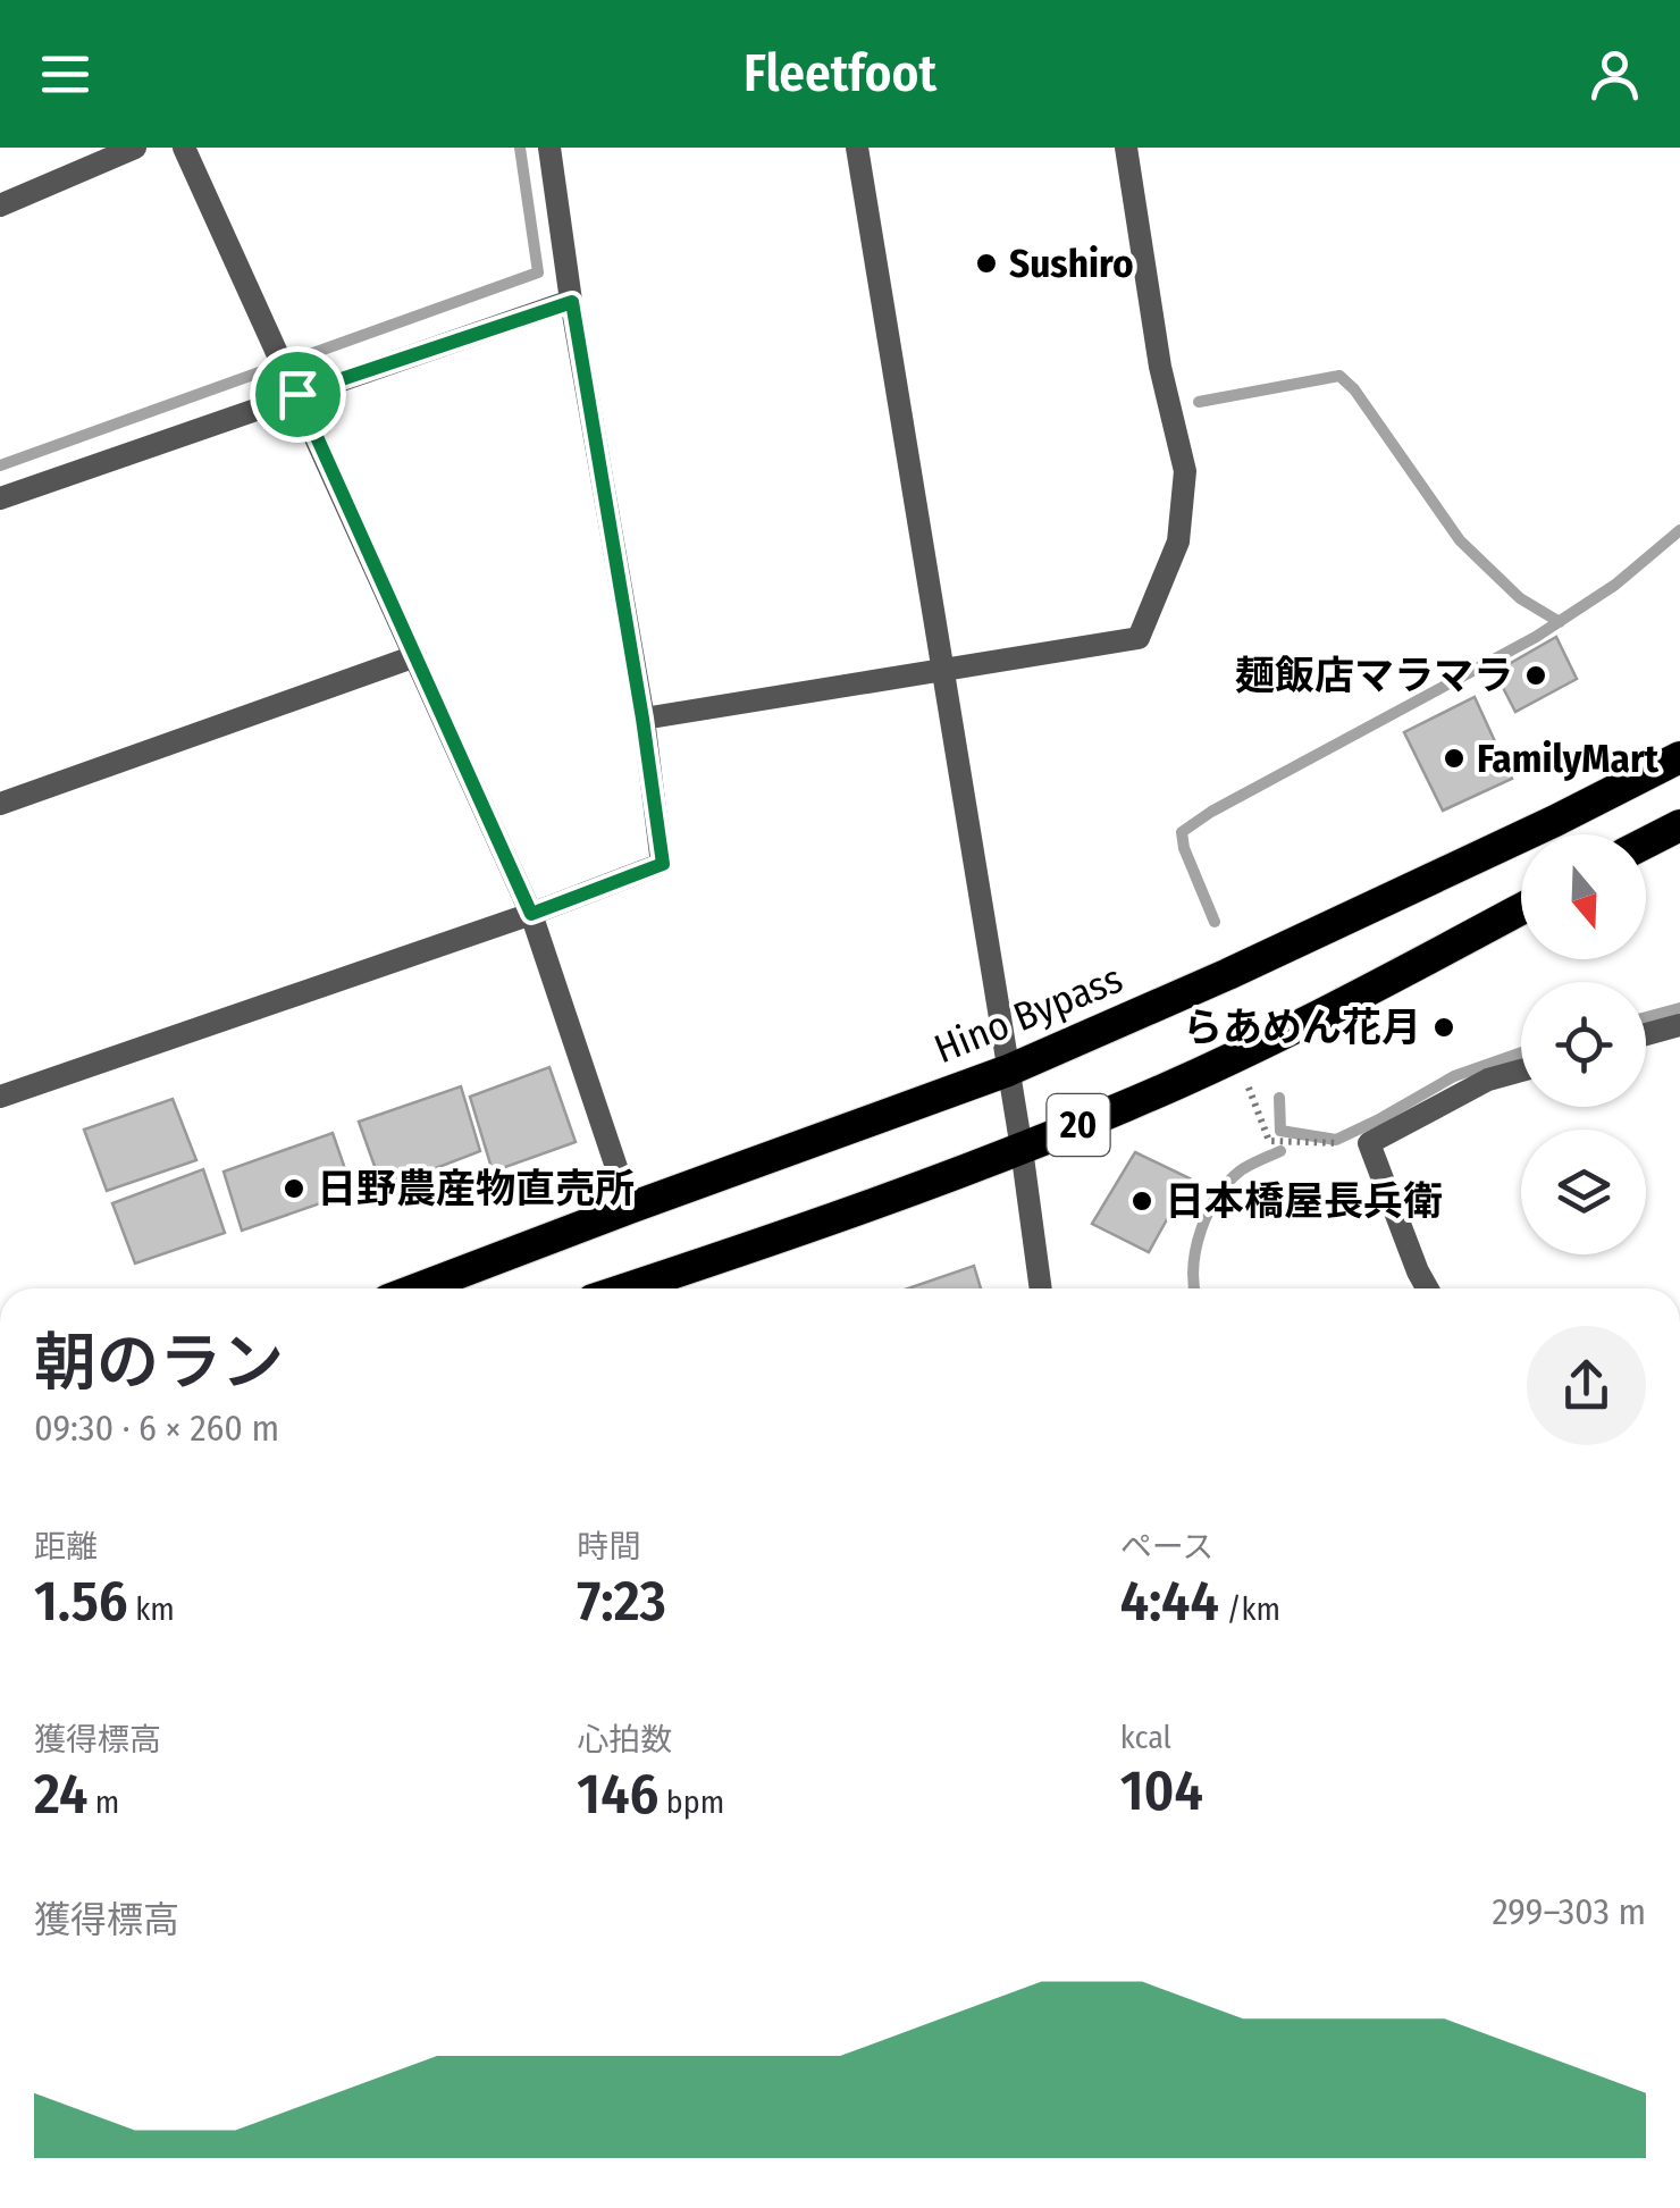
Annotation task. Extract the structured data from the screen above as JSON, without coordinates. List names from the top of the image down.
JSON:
{
  "streets": {
    "highway": ["Hino Bypass", "20"]
  },
  "places": [
    "Sushiro",
    "麺飯店マラマラ",
    "FamilyMart",
    "らあめん花月",
    "日野農産物直売所",
    "日本橋屋長兵衛"
  ],
  "north": "bottom",
  "page": {
    "header": "Fleetfoot",
    "heading": ["朝のラン", "09:30 · 6 × 260 m"],
    "stats": [
      ["距離", "1.56 km"],
      ["時間", "7:23"],
      ["ペース", "4:44 /km"],
      ["獲得標高", "24 m"],
      ["心拍数", "146 bpm"],
      ["kcal", "104"]
    ],
    "chart": ["獲得標高", "299–303 m"]
  }
}
